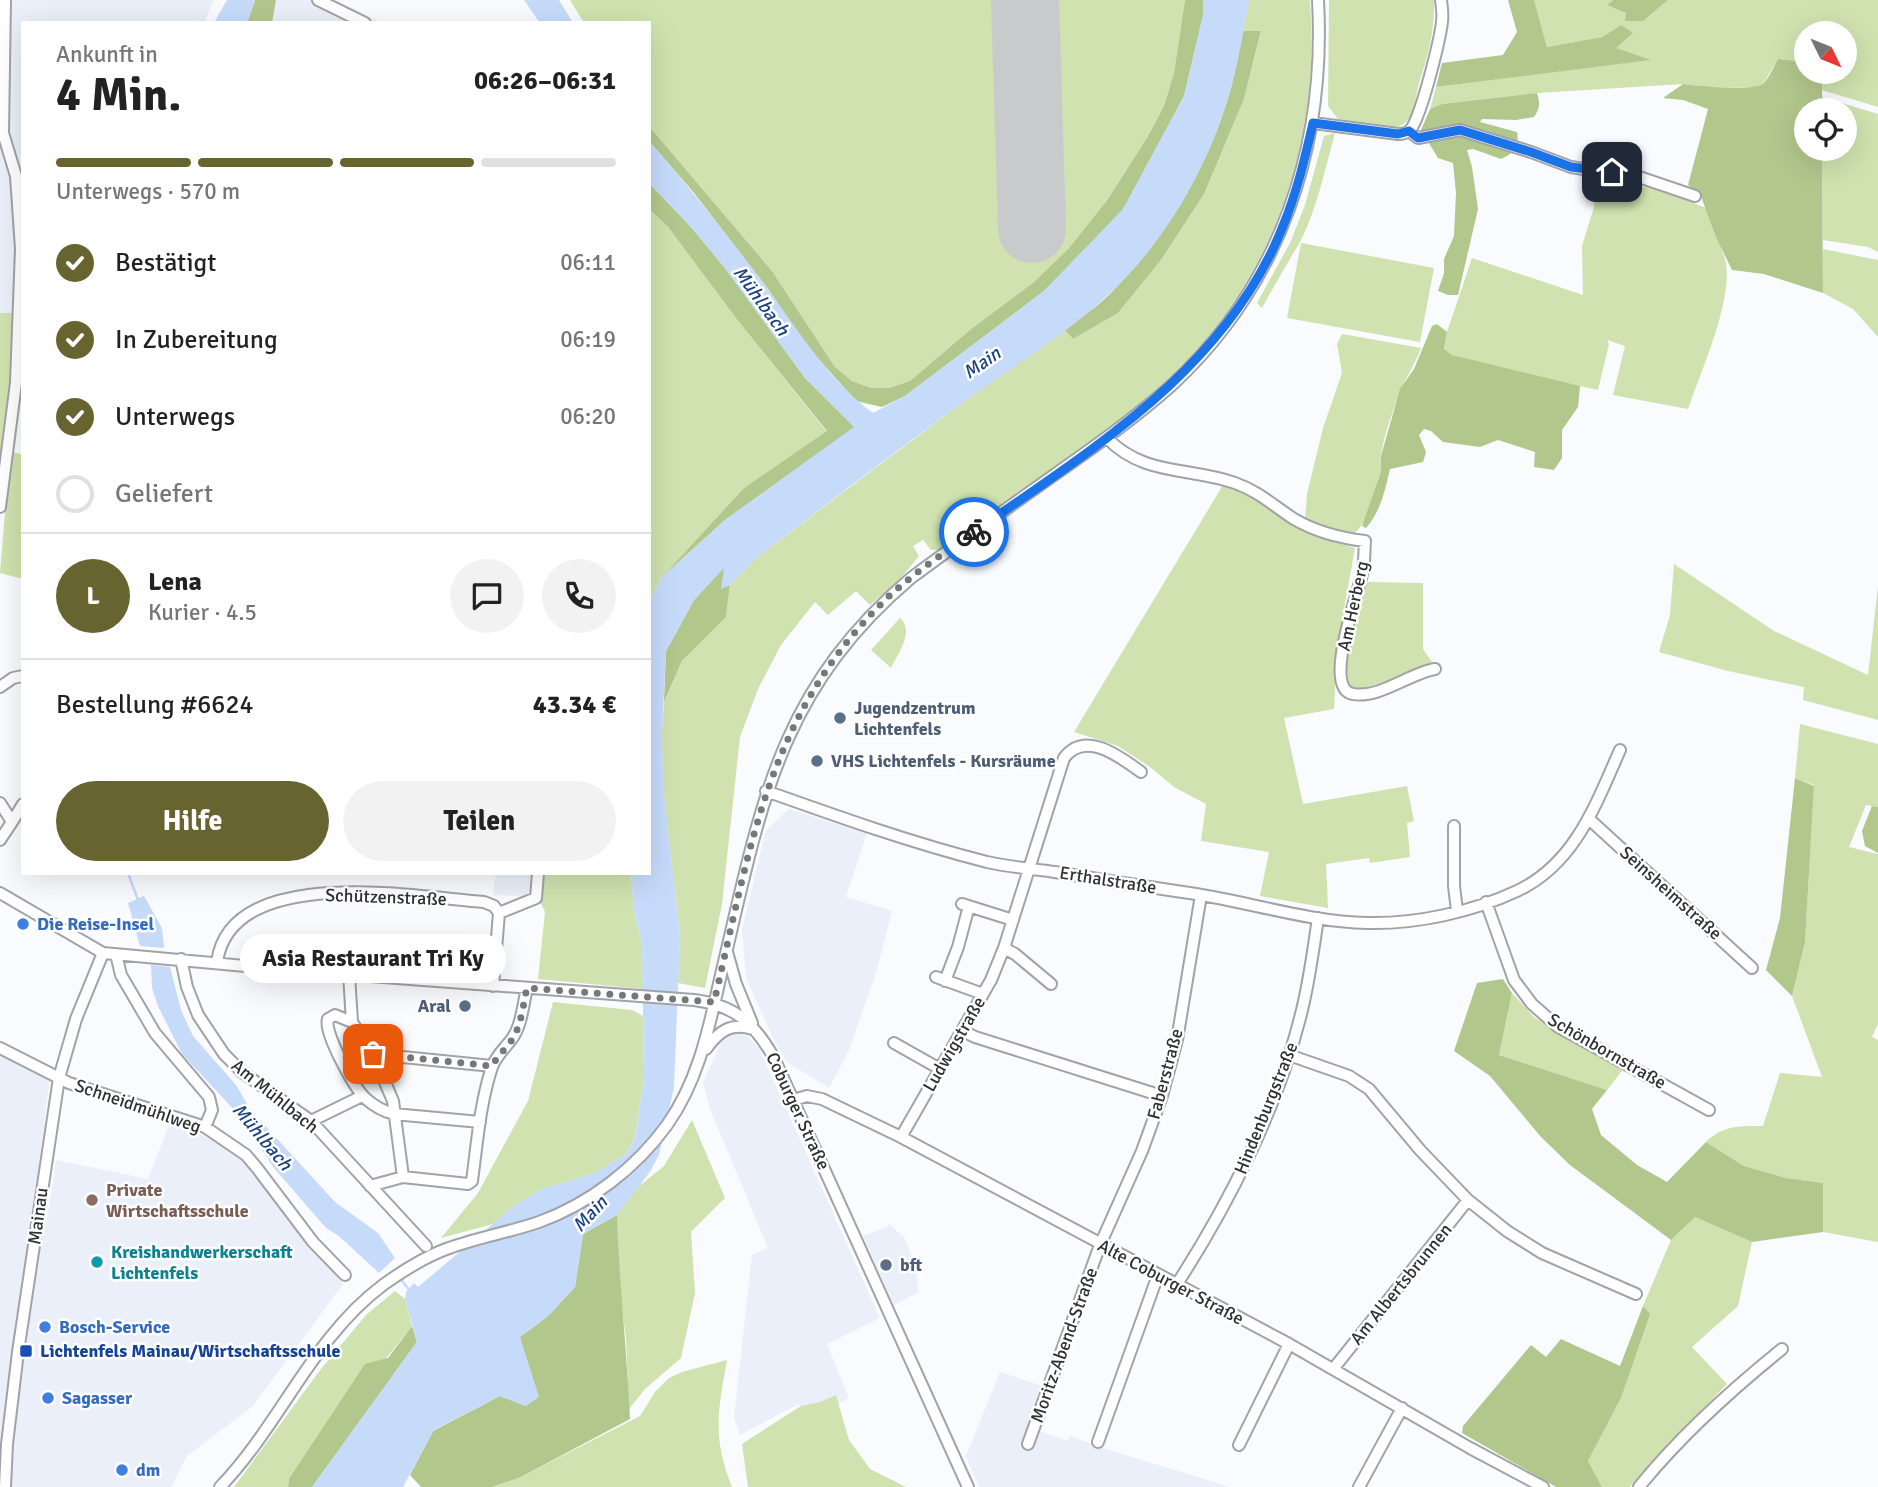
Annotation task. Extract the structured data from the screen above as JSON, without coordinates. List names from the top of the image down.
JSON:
{
  "streets": {
    "street": [
      "Am Herberg",
      "Erthalstraße",
      "Seinsheimstraße",
      "Schützenstraße",
      "Ludwigstraße",
      "Schönbornstraße",
      "Faberstraße",
      "Am Mühlbach",
      "Schneidmühlweg",
      "Hindenburgstraße",
      "Coburger Straße",
      "Mainau",
      "Alte Coburger Straße",
      "Am Albertsbrunnen",
      "Moritz-Abend-Straße"
    ]
  },
  "crossings": [
    ["Erthalstraße", "Seinsheimstraße"],
    ["Erthalstraße", "Ludwigstraße"],
    ["Erthalstraße", "Schönbornstraße"],
    ["Erthalstraße", "Faberstraße"],
    ["Erthalstraße", "Hindenburgstraße"],
    ["Schützenstraße", "Coburger Straße"],
    ["Ludwigstraße", "Alte Coburger Straße"],
    ["Faberstraße", "Alte Coburger Straße"],
    ["Faberstraße", "Moritz-Abend-Straße"],
    ["Am Mühlbach", "Coburger Straße"],
    ["Schneidmühlweg", "Mainau"],
    ["Hindenburgstraße", "Alte Coburger Straße"],
    ["Coburger Straße", "Mainau"],
    ["Coburger Straße", "Alte Coburger Straße"],
    ["Alte Coburger Straße", "Am Albertsbrunnen"],
    ["Alte Coburger Straße", "Moritz-Abend-Straße"]
  ],
  "water": ["Mühlbach", "Main"],
  "places": {
    "other": [
      "Jugendzentrum Lichtenfels",
      "VHS Lichtenfels - Kursräume",
      "Die Reise-Insel",
      "Aral",
      "Asia Restaurant Tri Ky",
      "Private Wirtschaftsschule",
      "Kreishandwerkerschaft Lichtenfels",
      "bft",
      "Bosch-Service",
      "Sagasser",
      "dm"
    ],
    "transit": ["Lichtenfels Mainau/Wirtschaftsschule"]
  },
  "north": "bottom right",
  "page": {
    "heading": ["4 Min.", "Ankunft in", "06:26–06:31"],
    "panel": [
      "Lena",
      "Kurier · 4.5",
      "Bestellung #6624",
      "43.34 €"
    ],
    "bar": "Unterwegs · 570 m",
    "list": [
      ["Bestätigt", "06:11"],
      ["In Zubereitung", "06:19"],
      ["Unterwegs", "06:20"],
      "Geliefert"
    ],
    "round": "L",
    "buttons": ["Hilfe", "Teilen"],
    "bubble": "Asia Restaurant Tri Ky"
  }
}
